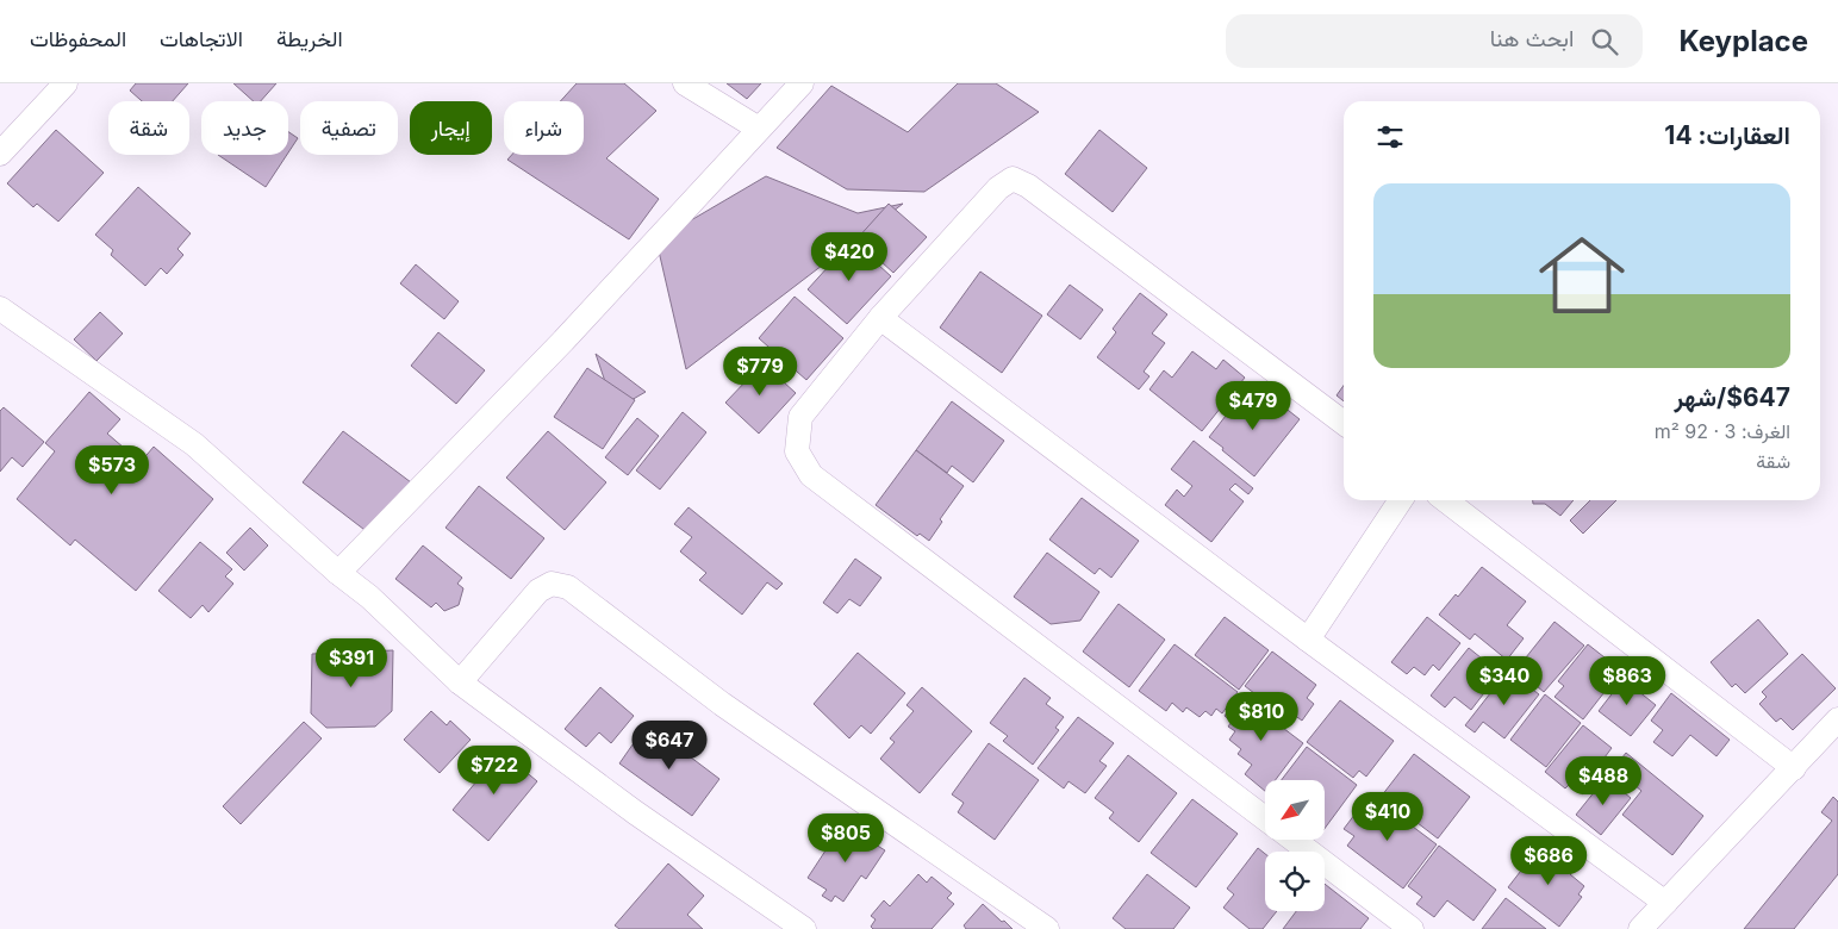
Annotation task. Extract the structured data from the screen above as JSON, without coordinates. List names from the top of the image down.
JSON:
{
  "north": "bottom left",
  "page": {
    "header": "Keyplace",
    "search": "ابحث هنا",
    "nav": ["الخريطة", "الاتجاهات", "المحفوظات"],
    "chip": [
      "شراء",
      "إيجار",
      "تصفية",
      "جديد",
      "شقة"
    ],
    "heading": "العقارات: 14",
    "list": [
      {
        "name": "$647/شهر",
        "note": "الغرف: 3 · 92 m² · شقة"
      }
    ],
    "price": [
      "$420",
      "$779",
      "$479",
      "$573",
      "$391",
      "$340",
      "$863",
      "$810",
      "$647",
      "$722",
      "$488",
      "$410",
      "$805",
      "$686"
    ]
  }
}
